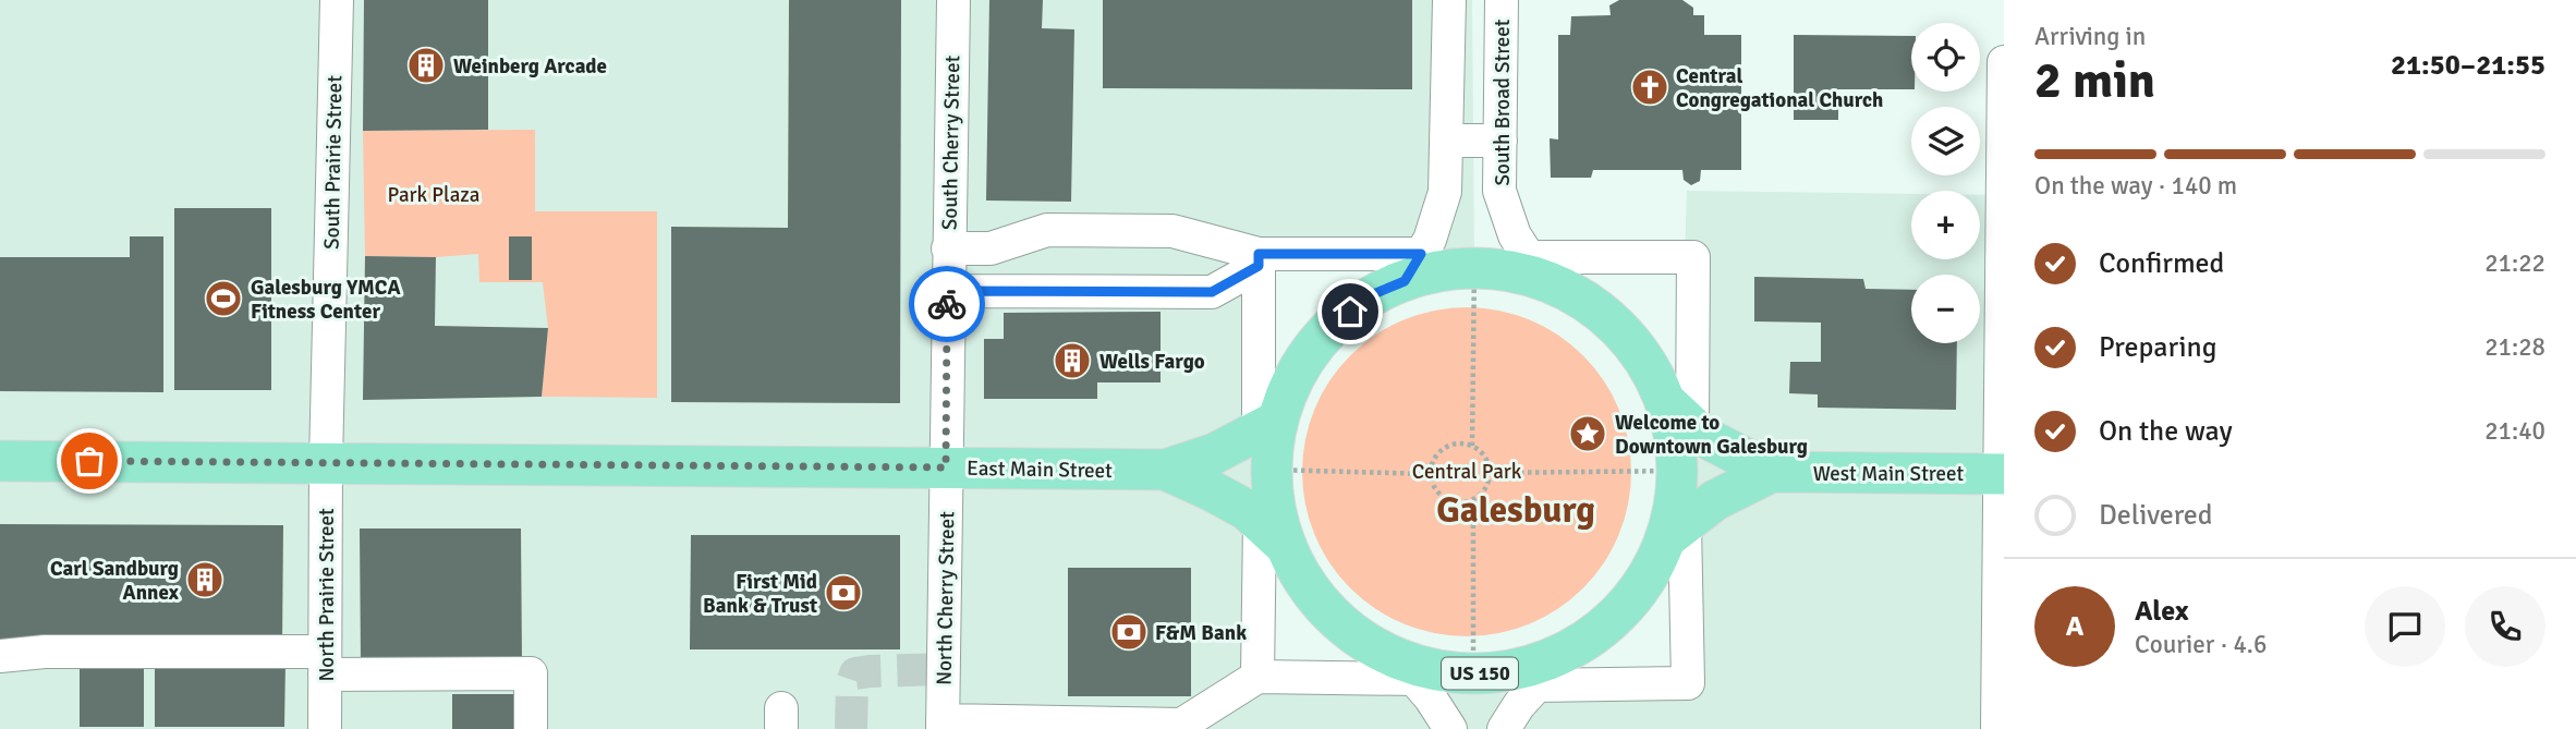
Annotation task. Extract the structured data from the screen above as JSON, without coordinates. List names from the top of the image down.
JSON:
{
  "streets": {
    "main road": ["East Main Street", "West Main Street", "US 150"],
    "street": [
      "South Broad Street",
      "South Cherry Street",
      "South Prairie Street",
      "North Prairie Street",
      "North Cherry Street"
    ]
  },
  "crossings": [
    ["South Cherry Street", "East Main Street"],
    ["South Cherry Street", "North Cherry Street"],
    ["South Prairie Street", "East Main Street"],
    ["South Prairie Street", "North Prairie Street"],
    ["East Main Street", "North Prairie Street"],
    ["East Main Street", "North Cherry Street"],
    ["East Main Street", "US 150"],
    ["West Main Street", "US 150"]
  ],
  "districts": ["Galesburg"],
  "parks": ["Park Plaza", "Central Park"],
  "places": {
    "building": ["Weinberg Arcade", "Wells Fargo", "Carl Sandburg Annex"],
    "church": ["Central Congregational Church"],
    "sports": ["Galesburg YMCA Fitness Center"],
    "place": ["Welcome to Downtown Galesburg"],
    "bank": ["First Mid Bank & Trust", "F&M Bank"]
  },
  "page": {
    "heading": ["2 min", "Arriving in", "21:50–21:55"],
    "panel": ["Alex", "Courier · 4.6"],
    "map_buttons": ["+", "−"],
    "bar": "On the way · 140 m",
    "list": [
      ["Confirmed", "21:22"],
      ["Preparing", "21:28"],
      ["On the way", "21:40"],
      "Delivered"
    ],
    "round": "A"
  }
}
